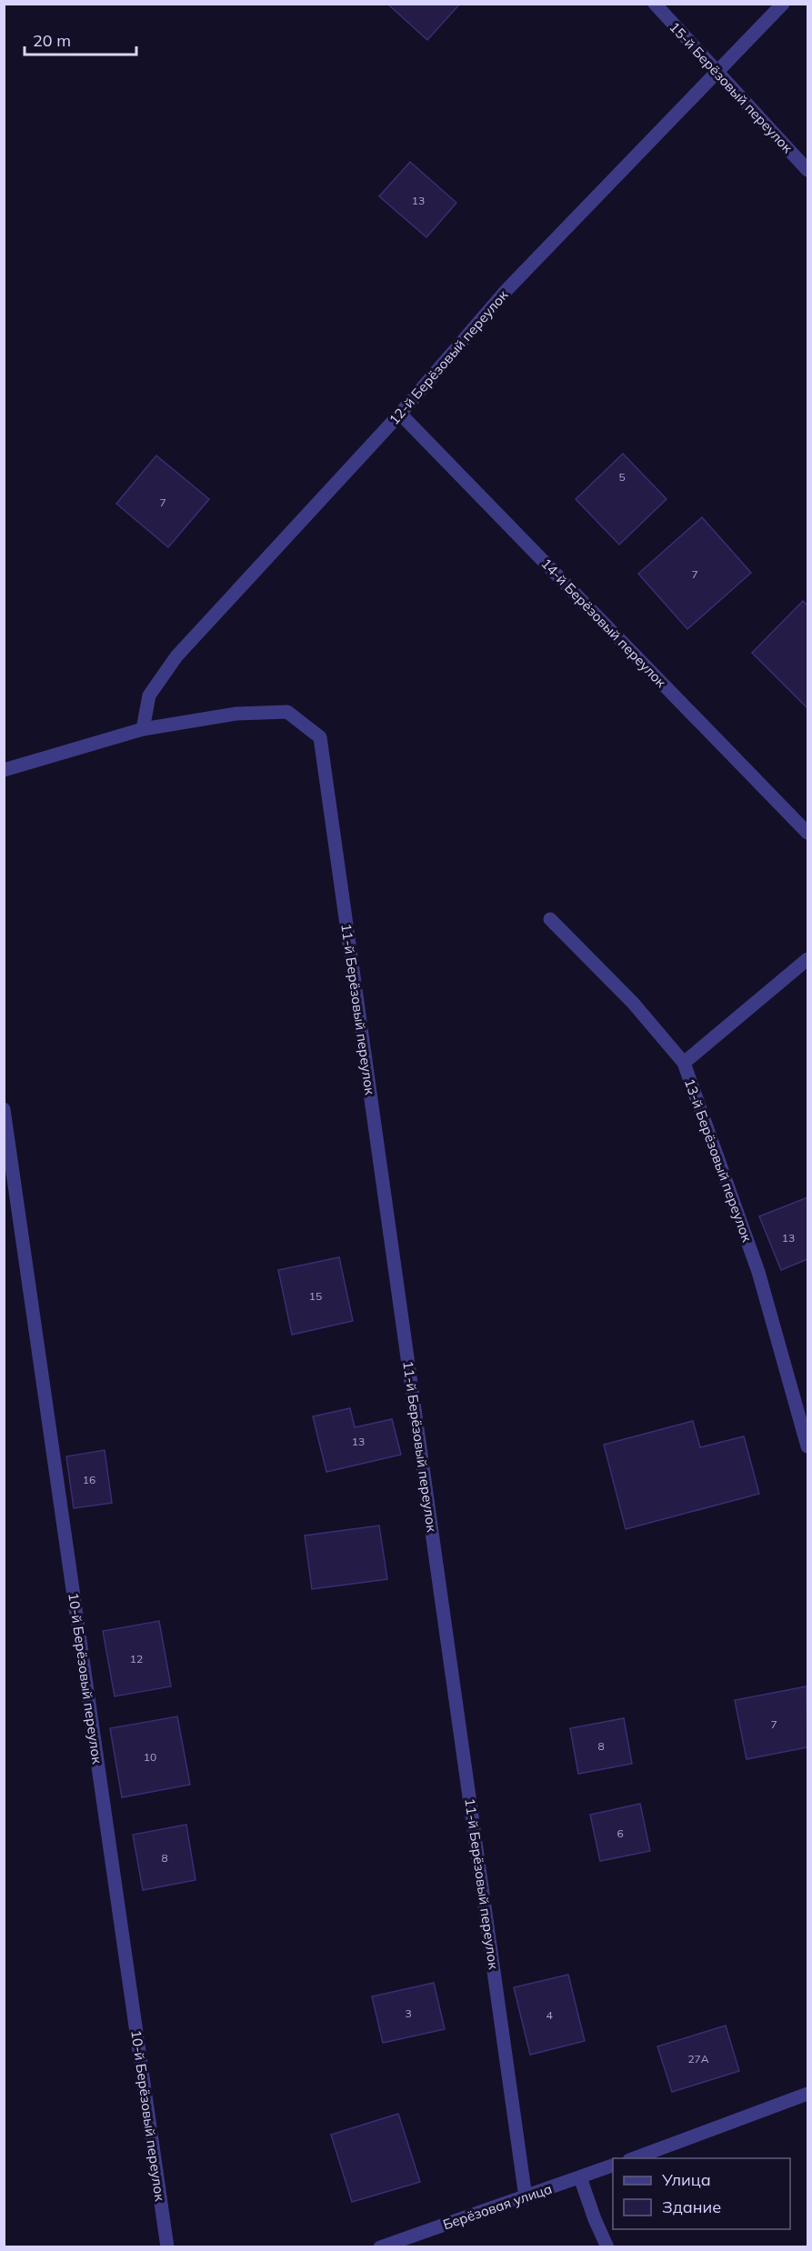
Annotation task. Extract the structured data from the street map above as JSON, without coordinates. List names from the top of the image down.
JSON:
{
  "streets": {
    "street": [
      "15-й Берёзовый переулок",
      "12-й Берёзовый переулок",
      "14-й Берёзовый переулок",
      "11-й Берёзовый переулок",
      "13-й Берёзовый переулок",
      "10-й Берёзовый переулок",
      "Берёзовая улица"
    ]
  },
  "crossings": [
    ["15-й Берёзовый переулок", "12-й Берёзовый переулок"],
    ["12-й Берёзовый переулок", "14-й Берёзовый переулок"],
    ["12-й Берёзовый переулок", "11-й Берёзовый переулок"],
    ["11-й Берёзовый переулок", "Берёзовая улица"]
  ],
  "house_numbers": [
    "13",
    "5",
    "7",
    "7",
    "13",
    "15",
    "13",
    "16",
    "12",
    "7",
    "8",
    "10",
    "6",
    "8",
    "3",
    "4",
    "27А"
  ],
  "legend": ["Улица", "Здание"],
  "scale_bar": "20 m"
}
